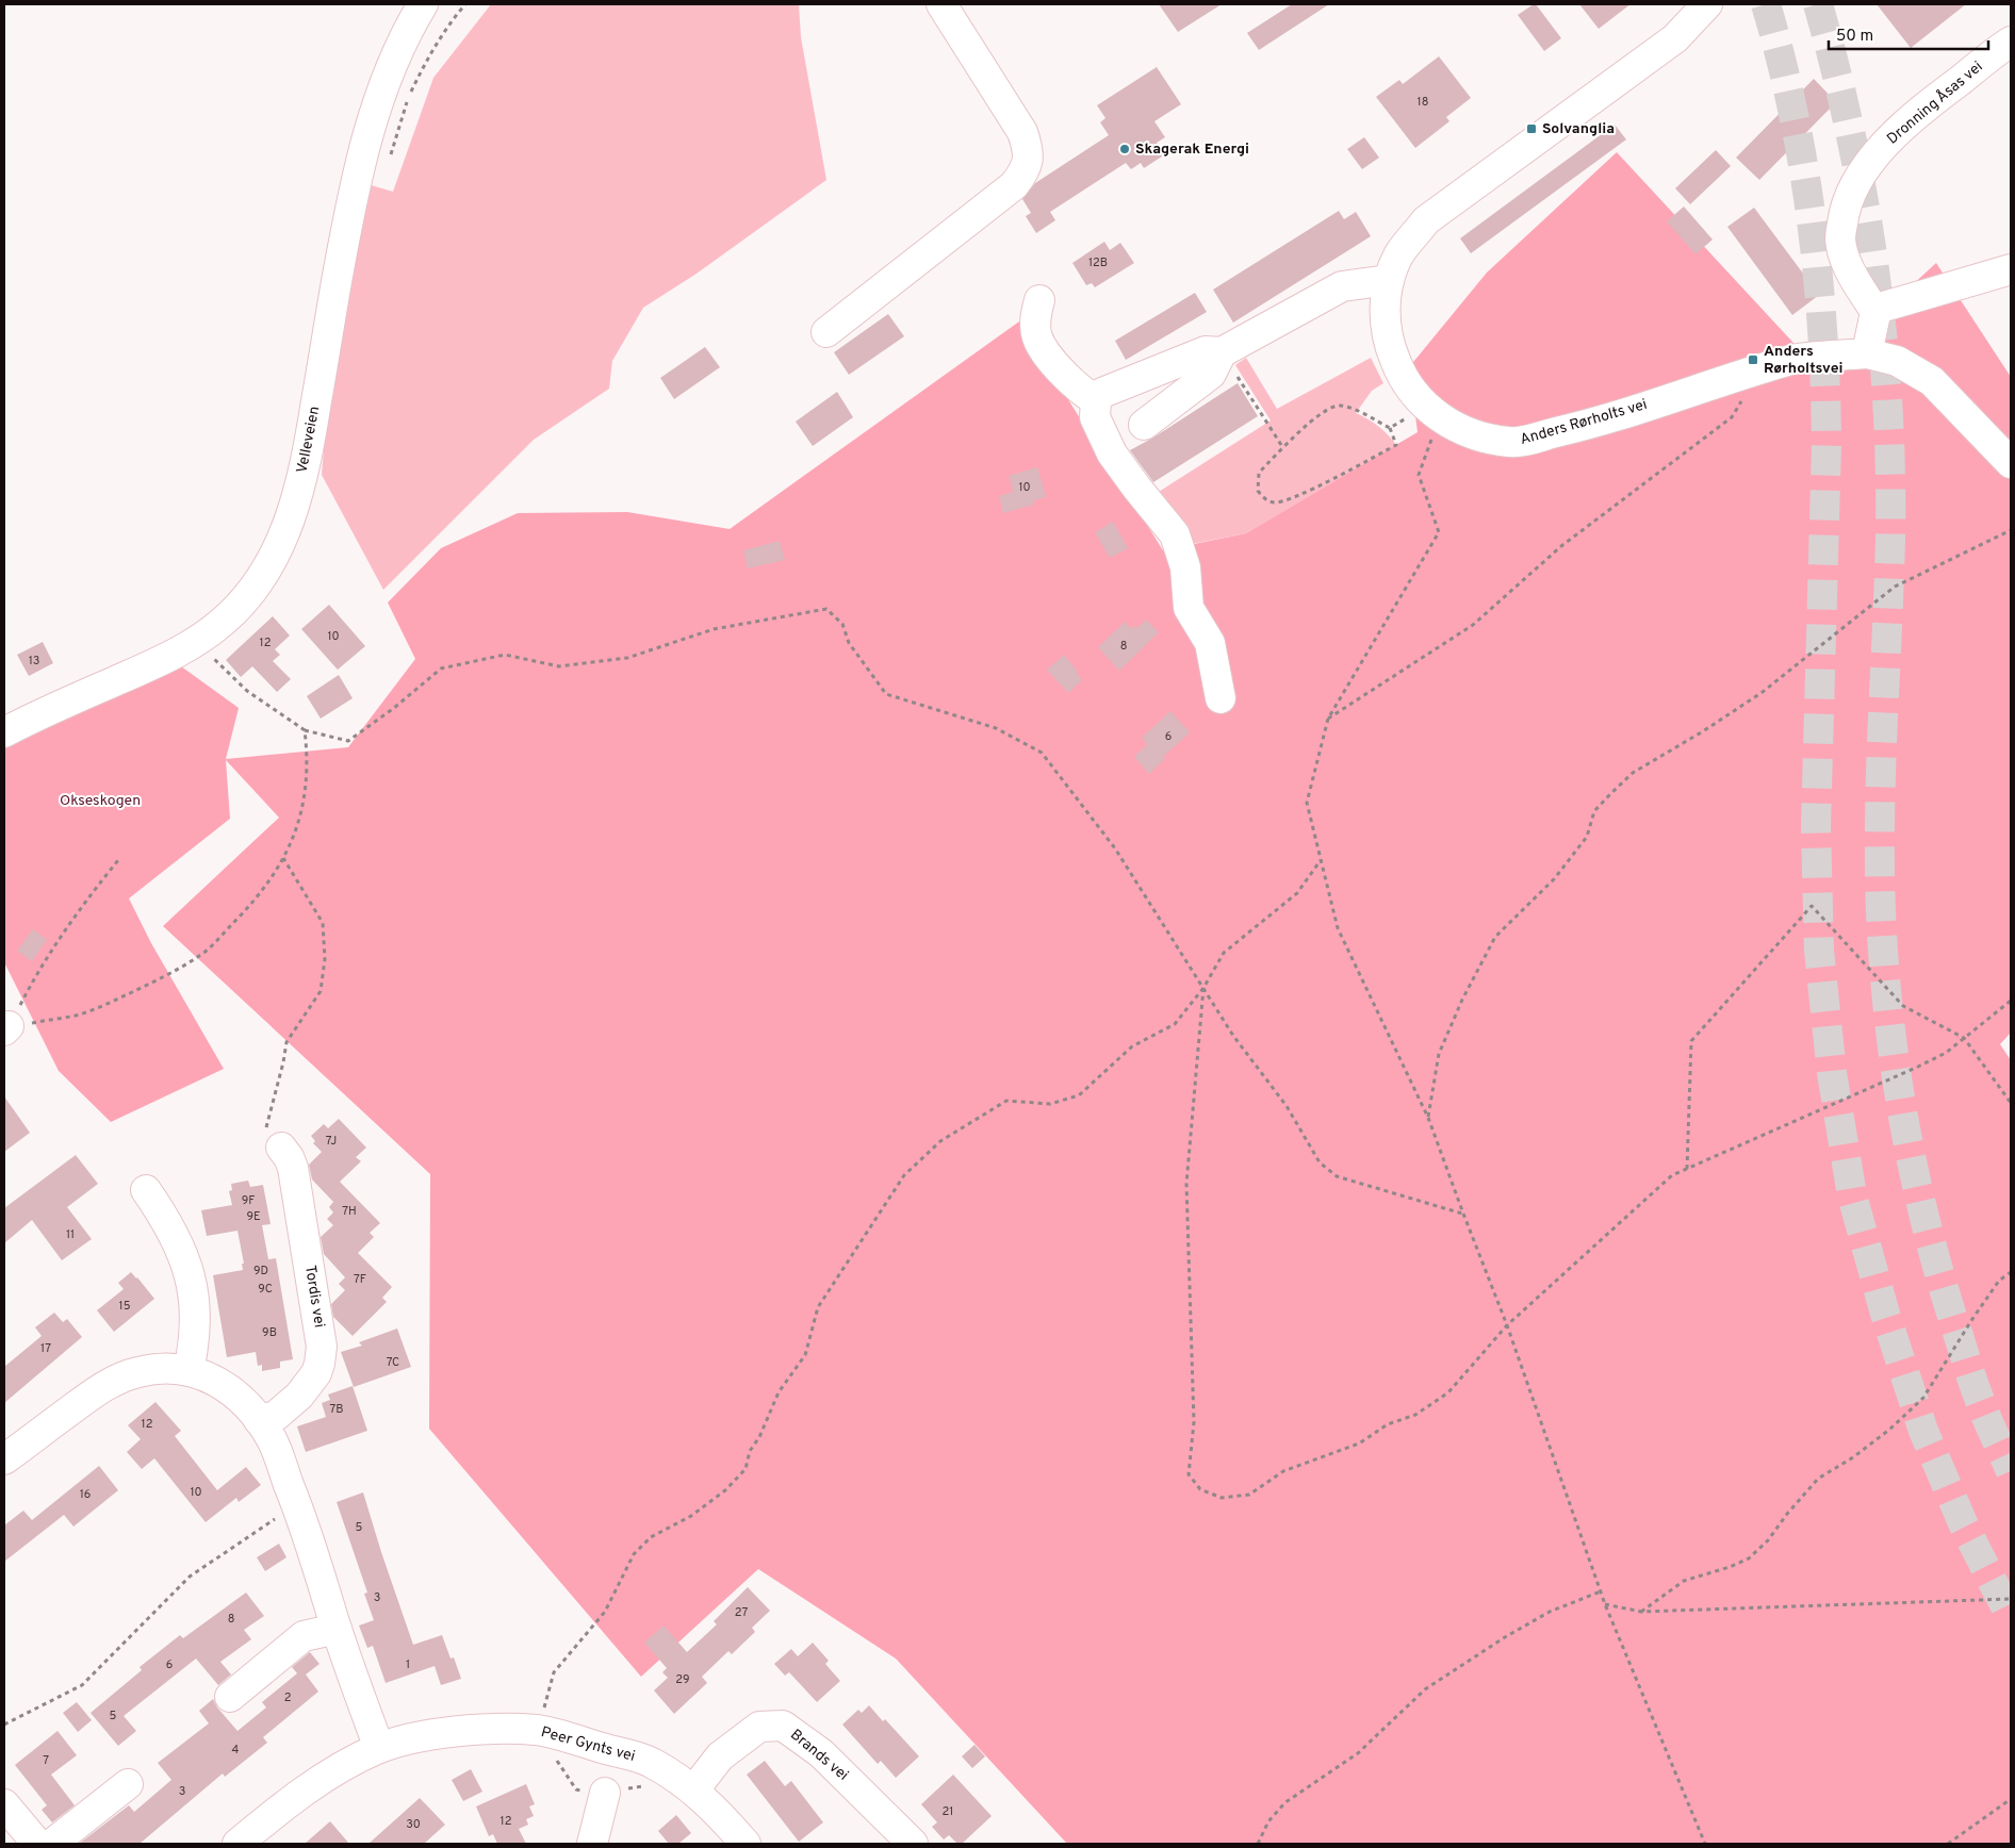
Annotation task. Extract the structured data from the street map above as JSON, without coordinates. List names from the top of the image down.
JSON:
{
  "streets": {
    "street": [
      "Dronning Åsas vei",
      "Anders Rørholts vei",
      "Velleveien",
      "Tordis vei",
      "Peer Gynts vei",
      "Brands vei"
    ]
  },
  "crossings": [
    ["Dronning Åsas vei", "Anders Rørholts vei"],
    ["Peer Gynts vei", "Brands vei"]
  ],
  "parks": ["Okseskogen"],
  "places": {
    "transit": ["Solvanglia", "Anders Rørholtsvei"],
    "other": ["Skagerak Energi"]
  },
  "house_numbers": [
    "18",
    "12B",
    "10",
    "10",
    "12",
    "8",
    "13",
    "6",
    "7J",
    "9F",
    "7H",
    "9E",
    "11",
    "9D",
    "7F",
    "9C",
    "15",
    "9B",
    "17",
    "7C",
    "7B",
    "12",
    "10",
    "16",
    "5",
    "3",
    "27",
    "8",
    "6",
    "1",
    "29",
    "2",
    "5",
    "4",
    "7",
    "3",
    "21",
    "12",
    "30"
  ],
  "scale_bar": "50 m"
}
